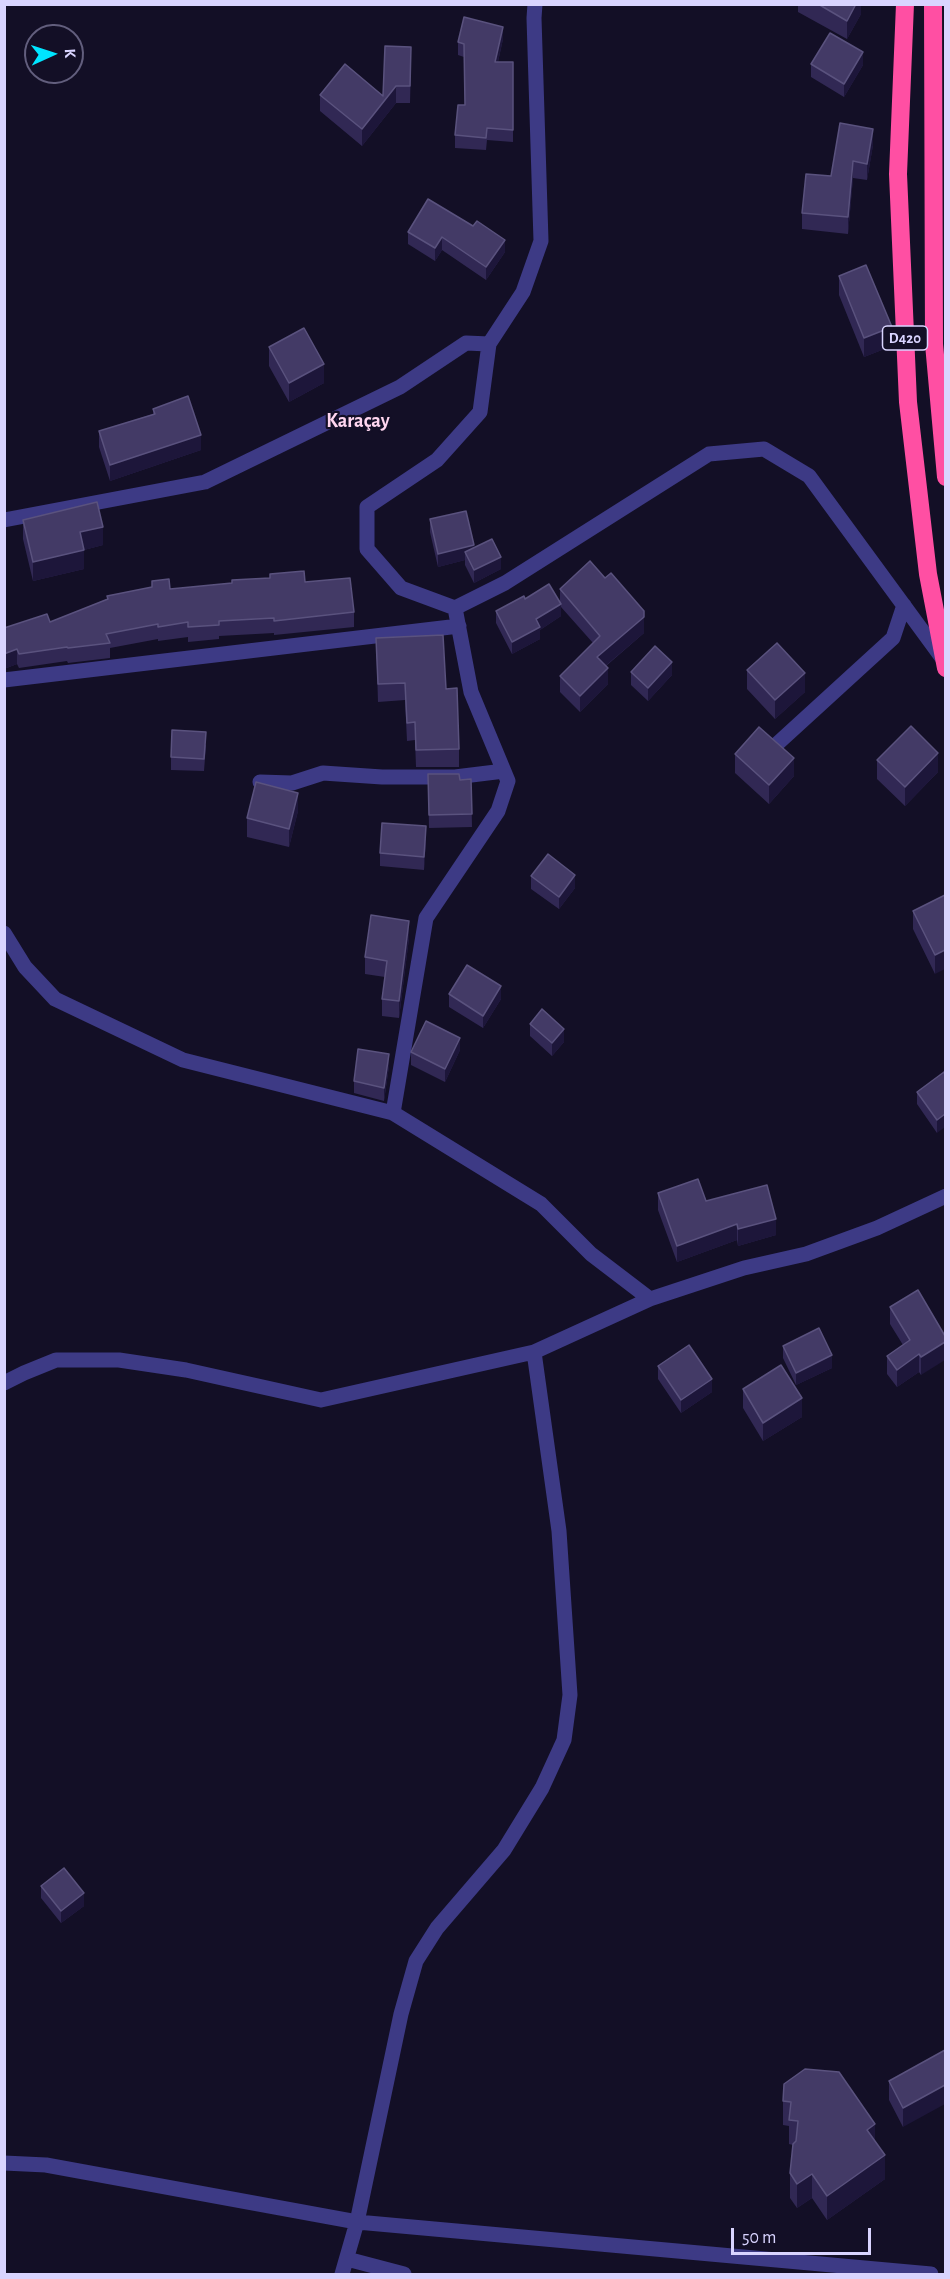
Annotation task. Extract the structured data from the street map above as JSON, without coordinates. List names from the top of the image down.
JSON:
{
  "streets": {
    "highway": ["D420"]
  },
  "districts": ["Karaçay"],
  "scale_bar": "50 m",
  "north": "right"
}
